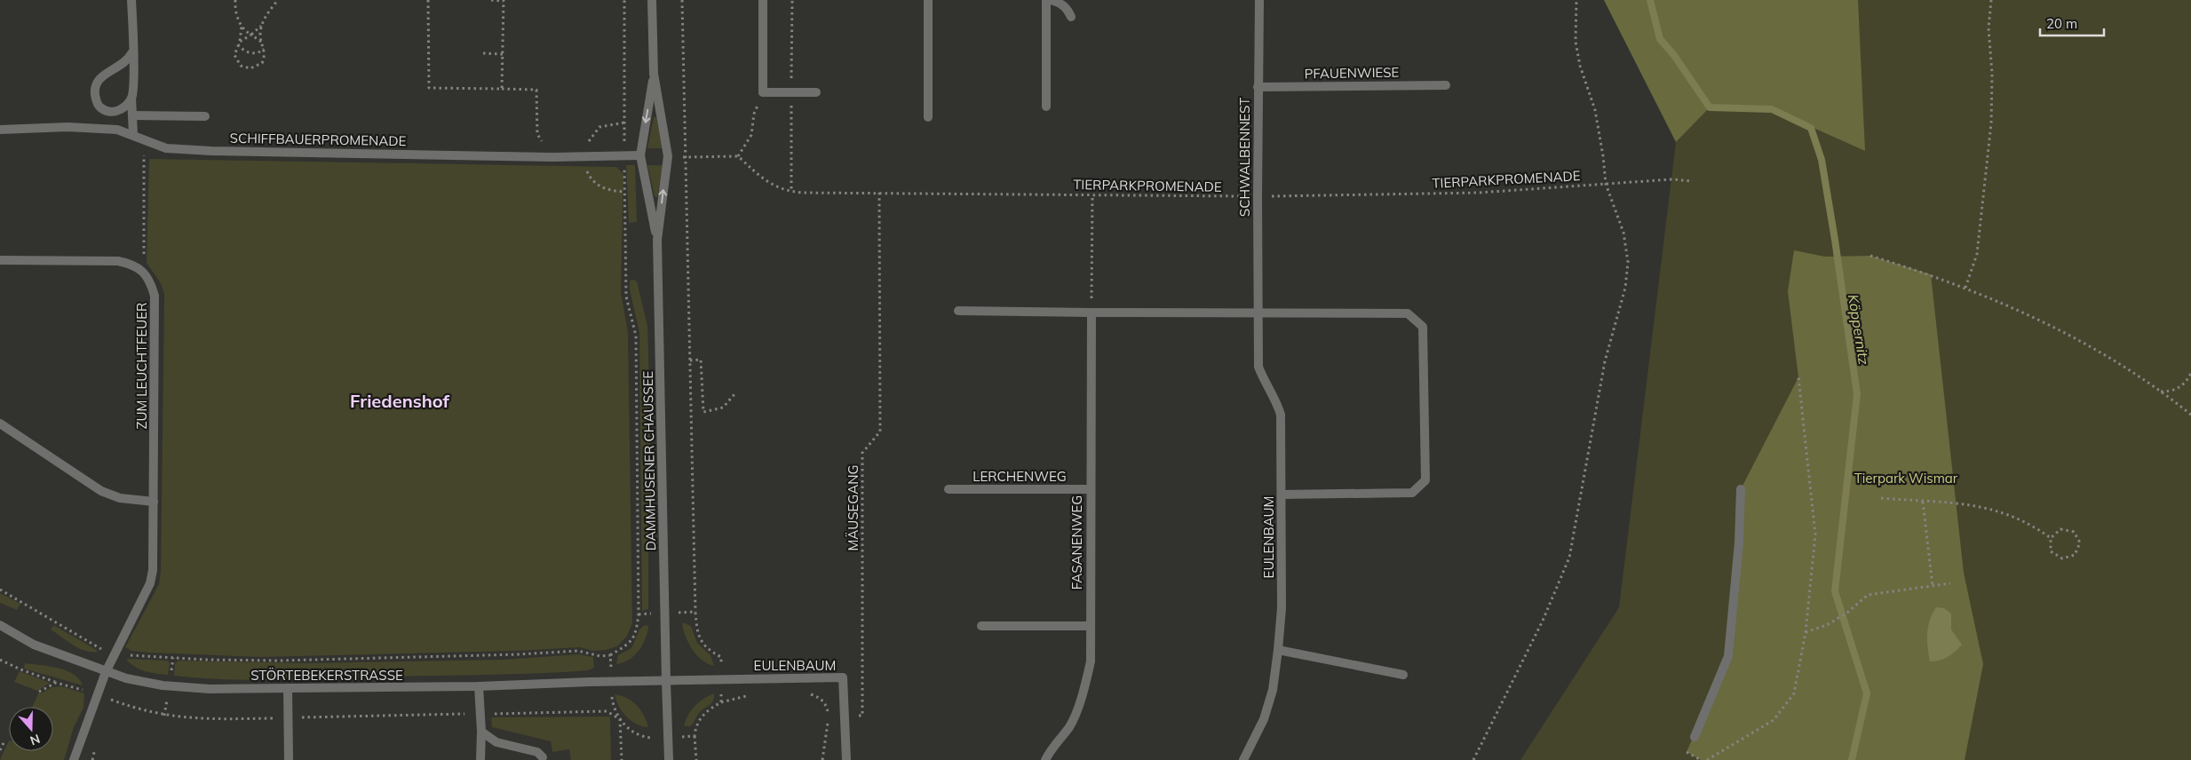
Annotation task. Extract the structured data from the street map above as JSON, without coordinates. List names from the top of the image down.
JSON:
{
  "streets": {
    "street": [
      "PFAUENWIESE",
      "SCHIFFBAUERPROMENADE",
      "SCHWALBENNEST",
      "ZUM LEUCHTFEUER",
      "DAMMHUSENER CHAUSSEE",
      "LERCHENWEG",
      "EULENBAUM",
      "FASANENWEG",
      "STÖRTEBEKERSTRASSE"
    ],
    "path": ["TIERPARKPROMENADE", "MÄUSEGANG"]
  },
  "crossings": [
    ["PFAUENWIESE", "SCHWALBENNEST"],
    ["SCHIFFBAUERPROMENADE", "DAMMHUSENER CHAUSSEE"],
    ["SCHWALBENNEST", "TIERPARKPROMENADE"],
    ["SCHWALBENNEST", "EULENBAUM"],
    ["TIERPARKPROMENADE", "MÄUSEGANG"],
    ["ZUM LEUCHTFEUER", "STÖRTEBEKERSTRASSE"],
    ["DAMMHUSENER CHAUSSEE", "EULENBAUM"],
    ["DAMMHUSENER CHAUSSEE", "STÖRTEBEKERSTRASSE"],
    ["LERCHENWEG", "FASANENWEG"],
    ["MÄUSEGANG", "EULENBAUM"],
    ["EULENBAUM", "STÖRTEBEKERSTRASSE"]
  ],
  "districts": ["Friedenshof"],
  "water": ["Köppernitz"],
  "parks": ["Tierpark Wismar"],
  "scale_bar": "20 m",
  "north": "bottom"
}
